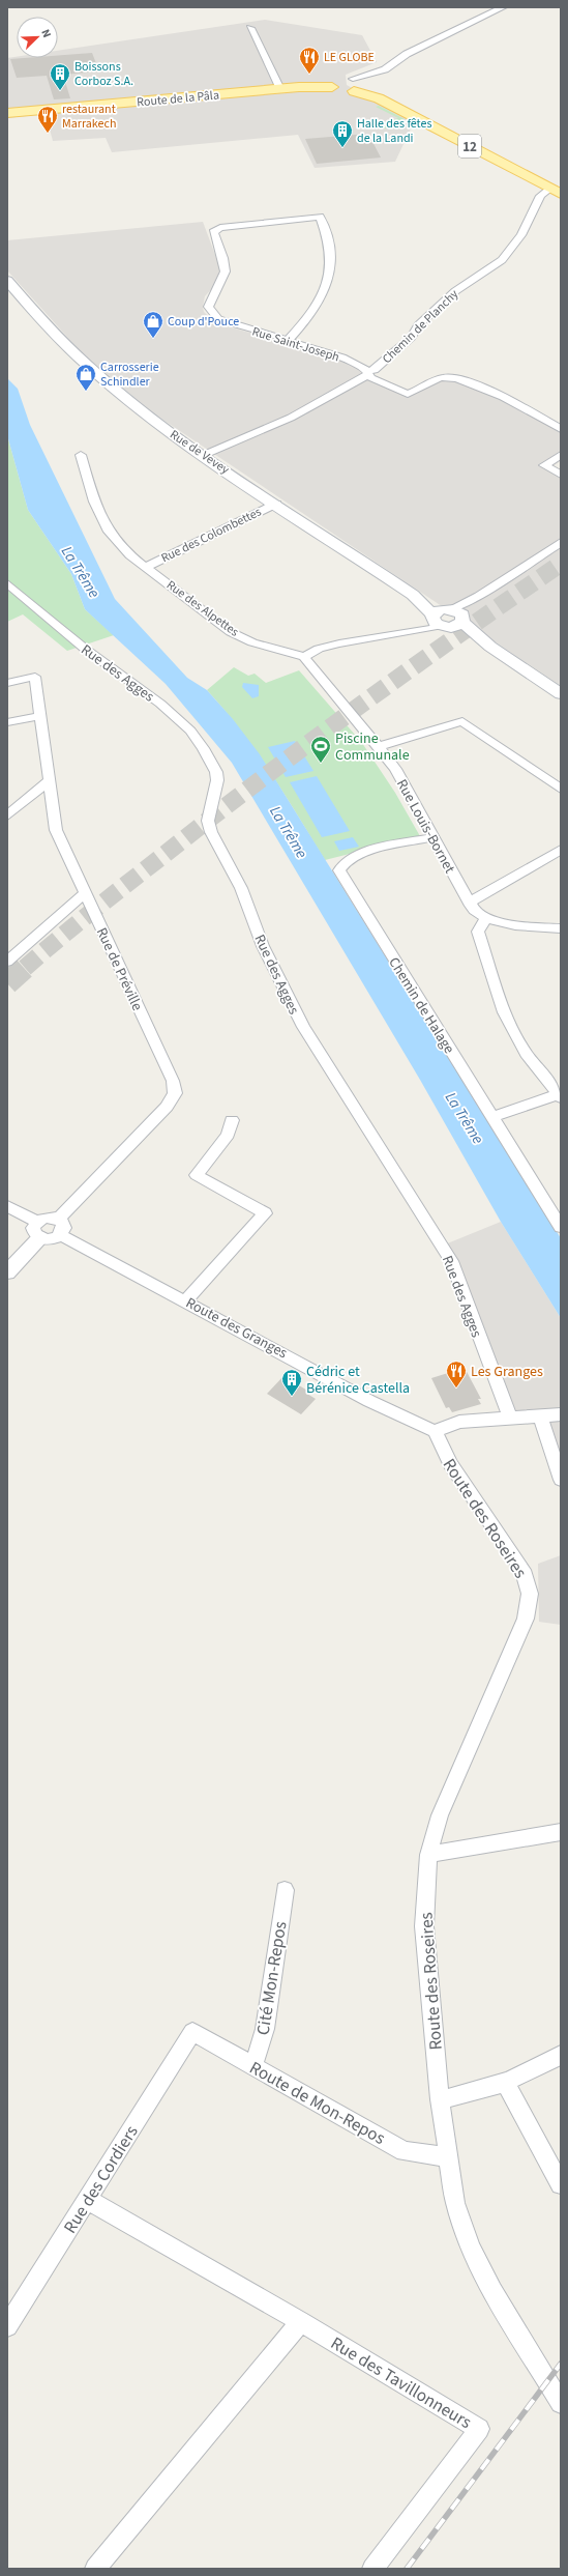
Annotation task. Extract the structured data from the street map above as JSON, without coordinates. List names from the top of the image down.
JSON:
{
  "streets": {
    "main road": ["Route de la Pâla", "12", "Rue de Vevey"],
    "street": [
      "Chemin de Planchy",
      "Rue Saint-Joseph",
      "Rue des Colombettes",
      "Rue des Alpettes",
      "Rue des Agges",
      "Rue Louis-Bornet",
      "Rue de Préville",
      "Chemin de Halage",
      "Route des Granges",
      "Route des Roseires",
      "Cité Mon-Repos",
      "Route de Mon-Repos",
      "Rue des Cordiers",
      "Rue des Tavillonneurs"
    ]
  },
  "crossings": [
    ["Route de la Pâla", "Chemin de Planchy"],
    ["Chemin de Planchy", "Rue Saint-Joseph"],
    ["Chemin de Planchy", "Rue de Vevey"],
    ["Rue de Vevey", "Rue des Colombettes"],
    ["Rue des Colombettes", "Rue des Alpettes"],
    ["Rue des Alpettes", "Rue Louis-Bornet"],
    ["Rue Louis-Bornet", "Chemin de Halage"],
    ["Rue de Préville", "Route des Granges"],
    ["Route des Granges", "Route des Roseires"],
    ["Route des Roseires", "Route de Mon-Repos"],
    ["Cité Mon-Repos", "Route de Mon-Repos"],
    ["Route de Mon-Repos", "Rue des Cordiers"],
    ["Rue des Cordiers", "Rue des Tavillonneurs"]
  ],
  "water": ["La Trême"],
  "places": {
    "restaurant": ["LE GLOBE", "restaurant Marrakech", "Les Granges"],
    "building": ["Boissons Corboz S.A.", "Halle des fêtes de la Landi", "Cédric et Bérénice Castella"],
    "shop": ["Coup d'Pouce", "Carrosserie Schindler"],
    "sports": ["Piscine Communale"]
  },
  "north": "top right"
}
